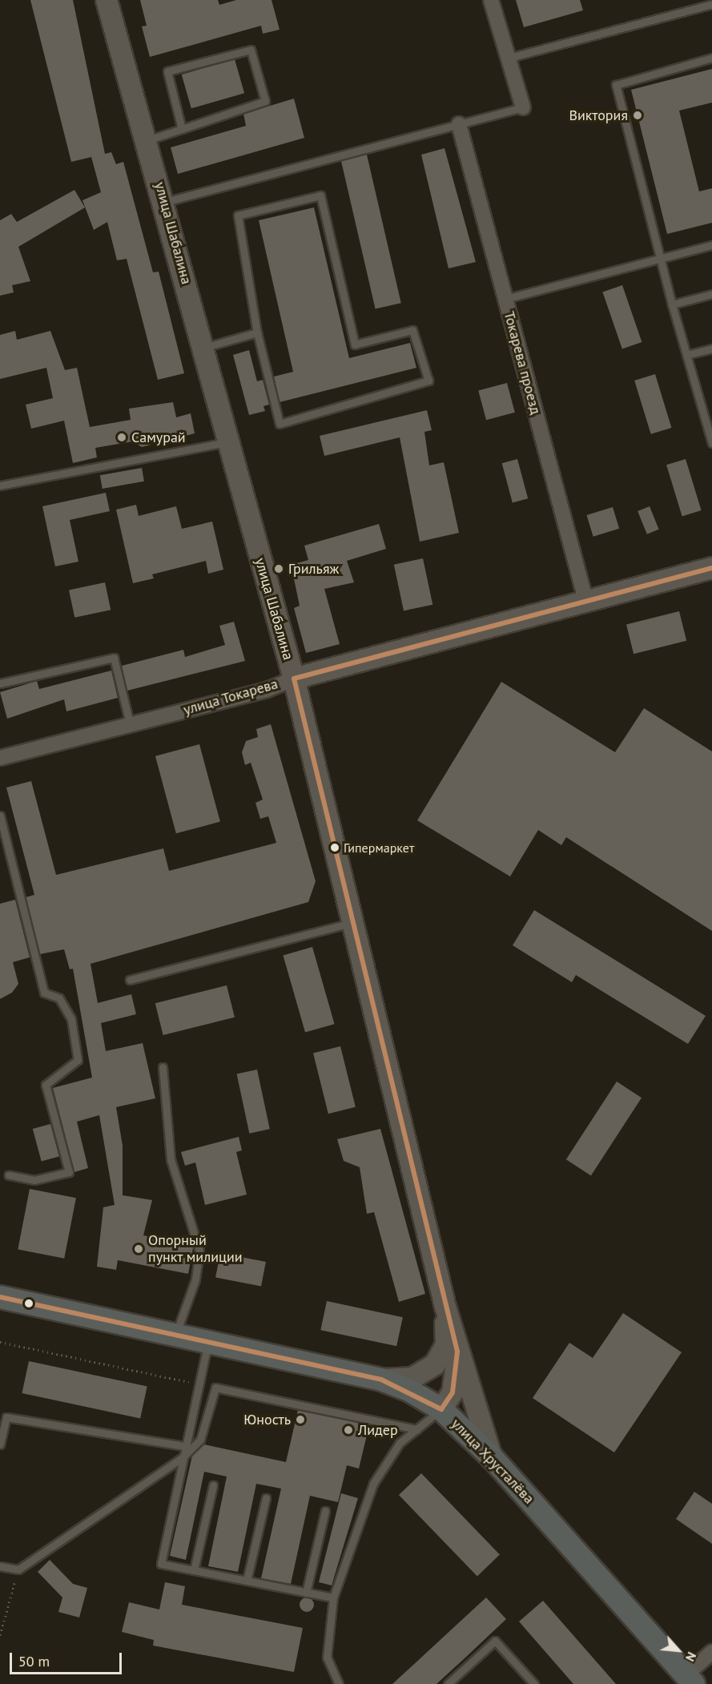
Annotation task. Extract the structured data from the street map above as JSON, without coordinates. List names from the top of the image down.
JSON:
{
  "streets": {
    "main road": ["улица Шабалина", "улица Токарева", "улица Хрусталёва"],
    "street": ["Токарева проезд"]
  },
  "crossings": [
    ["улица Шабалина", "улица Токарева"],
    ["улица Шабалина", "улица Хрусталёва"],
    ["Токарева проезд", "улица Токарева"]
  ],
  "places": [
    "Виктория",
    "Самурай",
    "Грильяж",
    "Гипермаркет",
    "Опорный пункт милиции",
    "Юность",
    "Лидер"
  ],
  "scale_bar": "50 m",
  "north": "bottom right"
}
